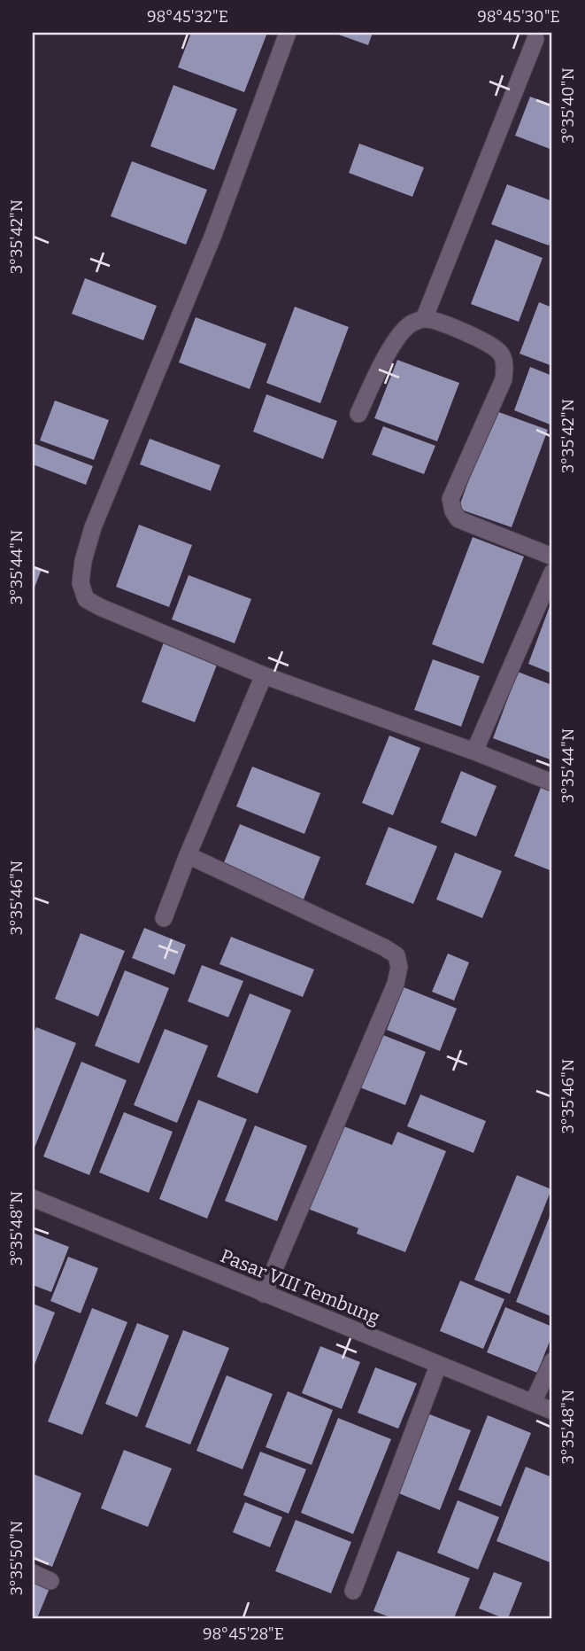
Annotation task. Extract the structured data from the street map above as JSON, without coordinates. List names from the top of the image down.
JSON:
{
  "streets": {
    "street": ["Pasar VIII Tembung"]
  },
  "coordinates": [
    "98°45'32\"E",
    "98°45'30\"E",
    "3°35'40\"N",
    "3°35'42\"N",
    "3°35'44\"N",
    "3°35'46\"N",
    "3°35'48\"N",
    "3°35'50\"N",
    "98°45'28\"E"
  ]
}
